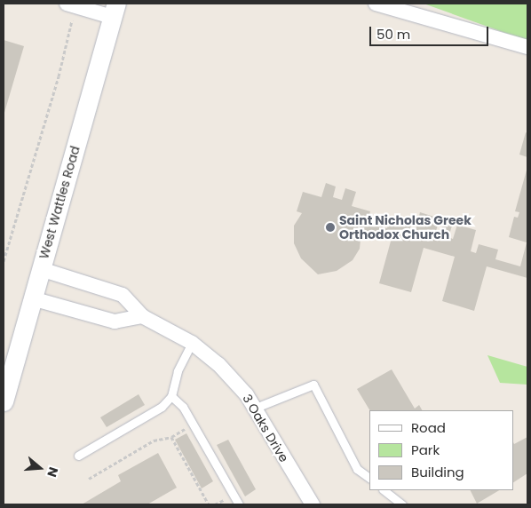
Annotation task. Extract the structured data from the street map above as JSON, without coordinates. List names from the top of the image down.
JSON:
{
  "streets": {
    "street": ["West Wattles Road", "3 Oaks Drive"]
  },
  "crossings": [
    ["West Wattles Road", "3 Oaks Drive"]
  ],
  "places": ["Saint Nicholas Greek Orthodox Church"],
  "legend": ["Road", "Park", "Building"],
  "scale_bar": "50 m",
  "north": "right"
}
